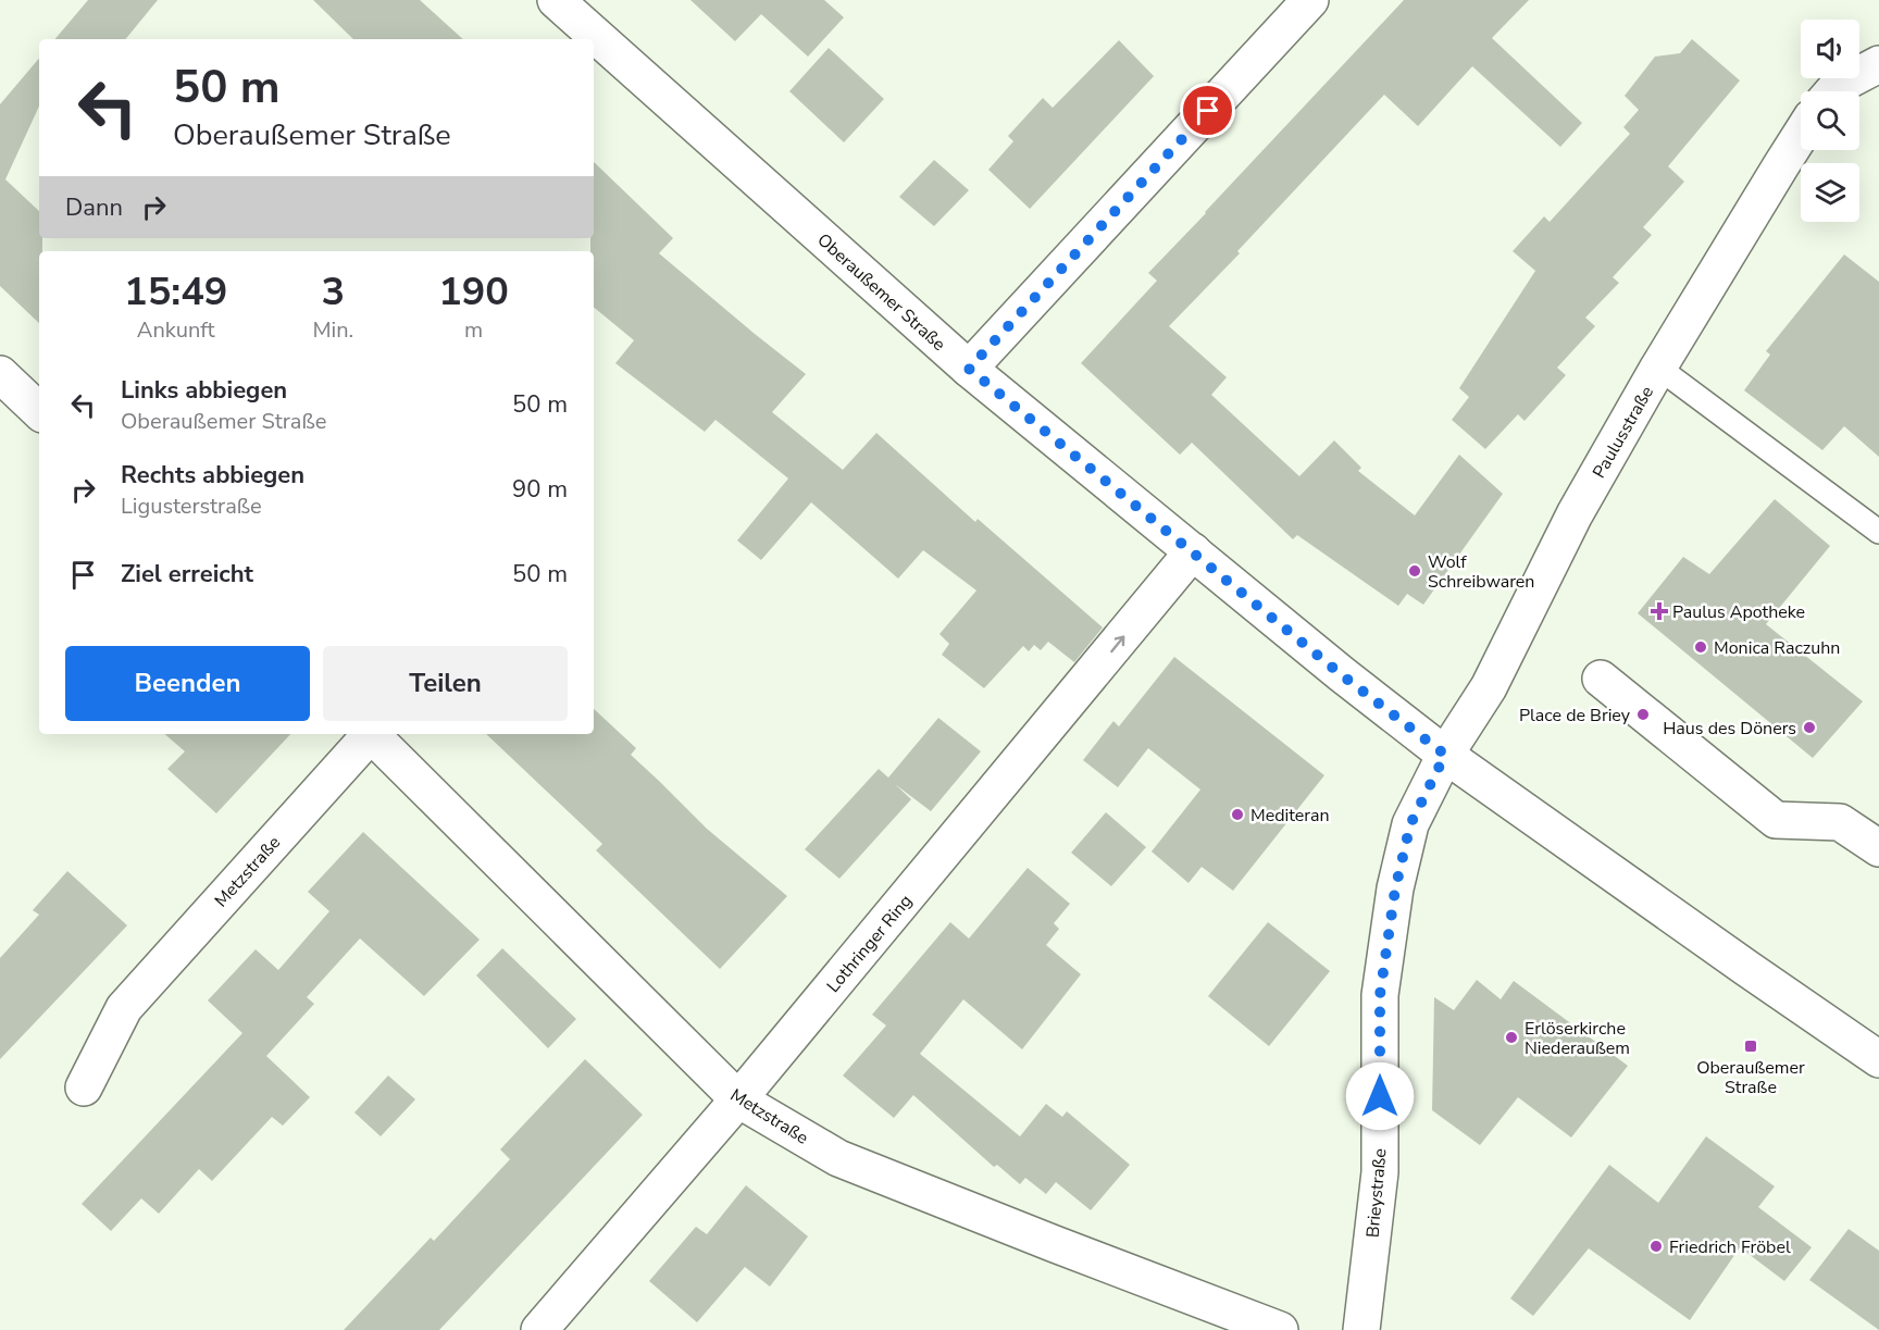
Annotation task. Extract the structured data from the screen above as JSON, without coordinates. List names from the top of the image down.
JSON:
{
  "streets": {
    "street": [
      "Oberaußemer Straße",
      "Paulusstraße",
      "Metzstraße",
      "Lothringer Ring",
      "Brieystraße"
    ]
  },
  "crossings": [
    ["Oberaußemer Straße", "Paulusstraße"],
    ["Oberaußemer Straße", "Lothringer Ring"],
    ["Oberaußemer Straße", "Brieystraße"],
    ["Paulusstraße", "Brieystraße"],
    ["Metzstraße", "Lothringer Ring"]
  ],
  "one_way": ["Lothringer Ring"],
  "places": {
    "other": [
      "Wolf Schreibwaren",
      "Monica Raczuhn",
      "Place de Briey",
      "Haus des Döners",
      "Mediteran",
      "Erlöserkirche Niederaußem",
      "Friedrich Fröbel"
    ],
    "health": ["Paulus Apotheke"],
    "transit": ["Oberaußemer Straße"]
  },
  "page": {
    "turn": ["50 m", "Oberaußemer Straße"],
    "then": "Dann",
    "eta": [
      "15:49",
      "Ankunft",
      "3",
      "Min.",
      "190",
      "m"
    ],
    "list": [
      {
        "name": "Links abbiegen",
        "note": "Oberaußemer Straße",
        "value": "50 m"
      },
      {
        "name": "Rechts abbiegen",
        "note": "Ligusterstraße",
        "value": "90 m"
      },
      {
        "name": "Ziel erreicht",
        "value": "50 m"
      }
    ],
    "buttons": ["Beenden", "Teilen"]
  }
}
